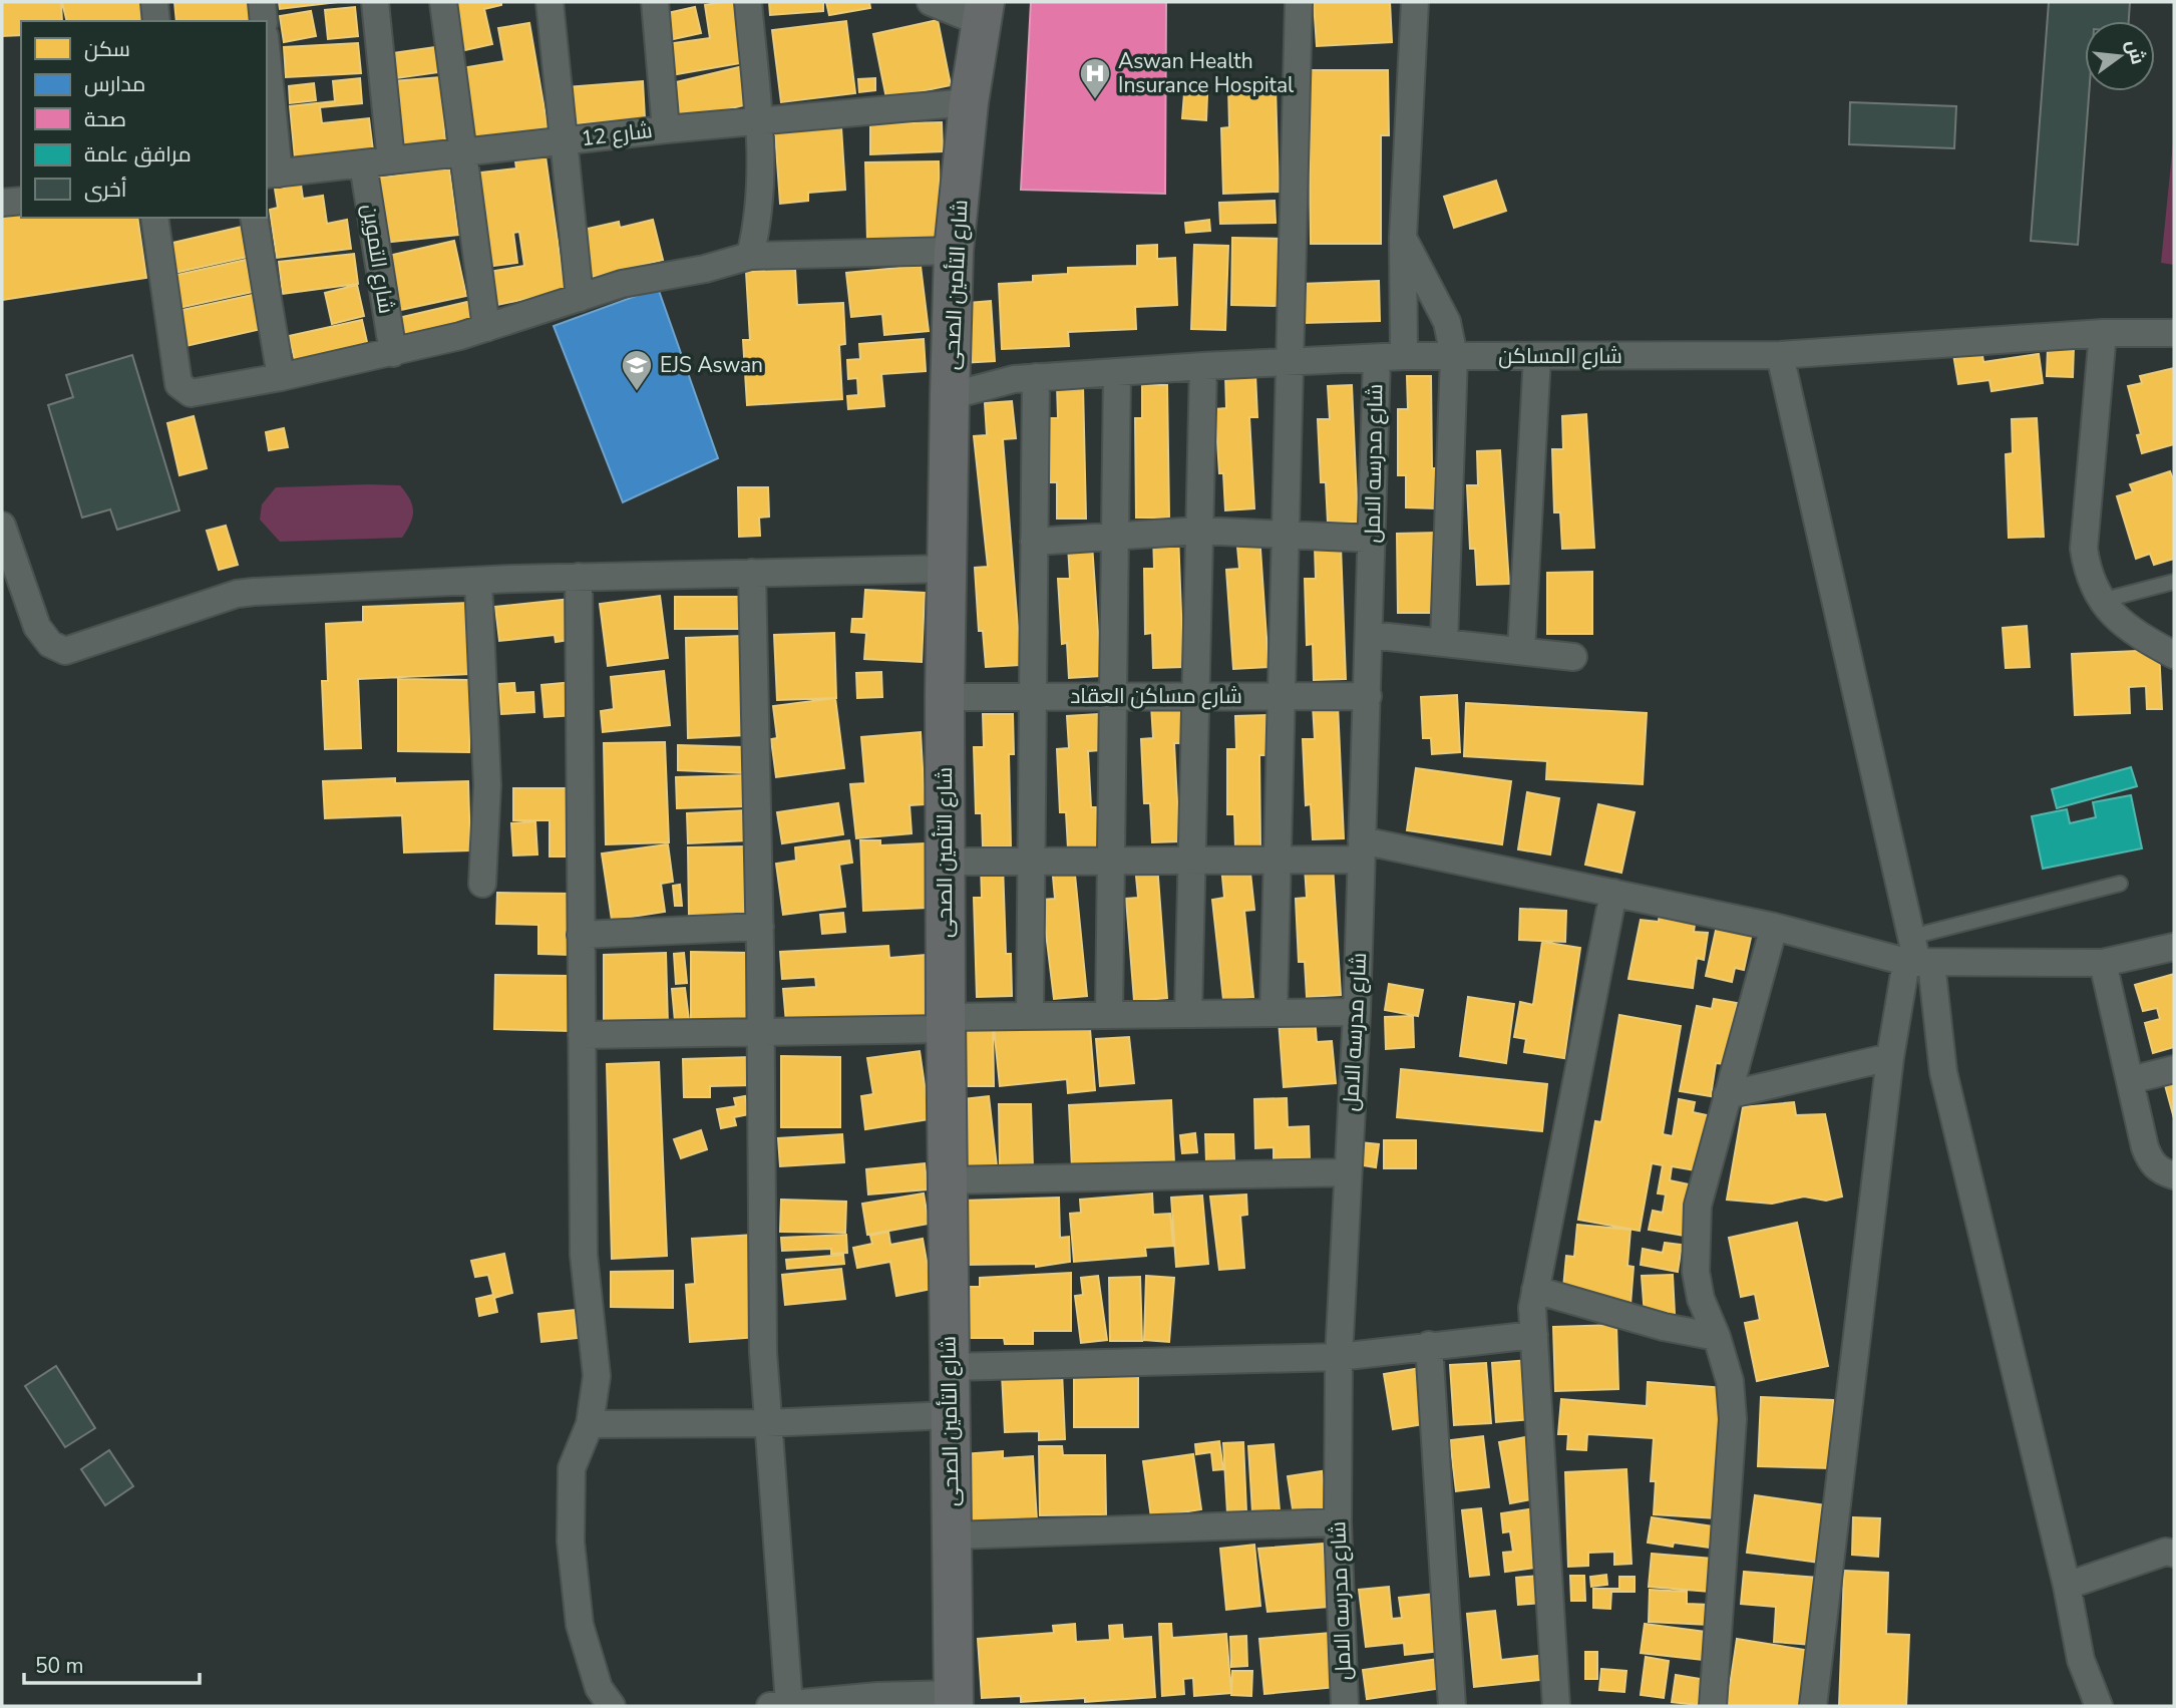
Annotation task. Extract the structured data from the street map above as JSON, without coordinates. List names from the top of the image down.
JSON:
{
  "streets": {
    "street": [
      "شارع 12",
      "شارع التموين",
      "شارع التأمين الصحى",
      "شارع المساكن",
      "شارع مدرسه الامل",
      "شارع مساكن العقاد"
    ]
  },
  "crossings": [
    ["شارع 12", "شارع التموين"],
    ["شارع 12", "شارع التأمين الصحى"],
    ["شارع التأمين الصحى", "شارع المساكن"],
    ["شارع التأمين الصحى", "شارع مساكن العقاد"],
    ["شارع المساكن", "شارع مدرسه الامل"],
    ["شارع مدرسه الامل", "شارع مساكن العقاد"]
  ],
  "places": {
    "hospital": ["Aswan Health Insurance Hospital"],
    "school or university": ["EJS Aswan"]
  },
  "legend": [
    "سكن",
    "مدارس",
    "صحة",
    "مرافق عامة",
    "أخرى"
  ],
  "scale_bar": "50 m",
  "north": "right"
}
